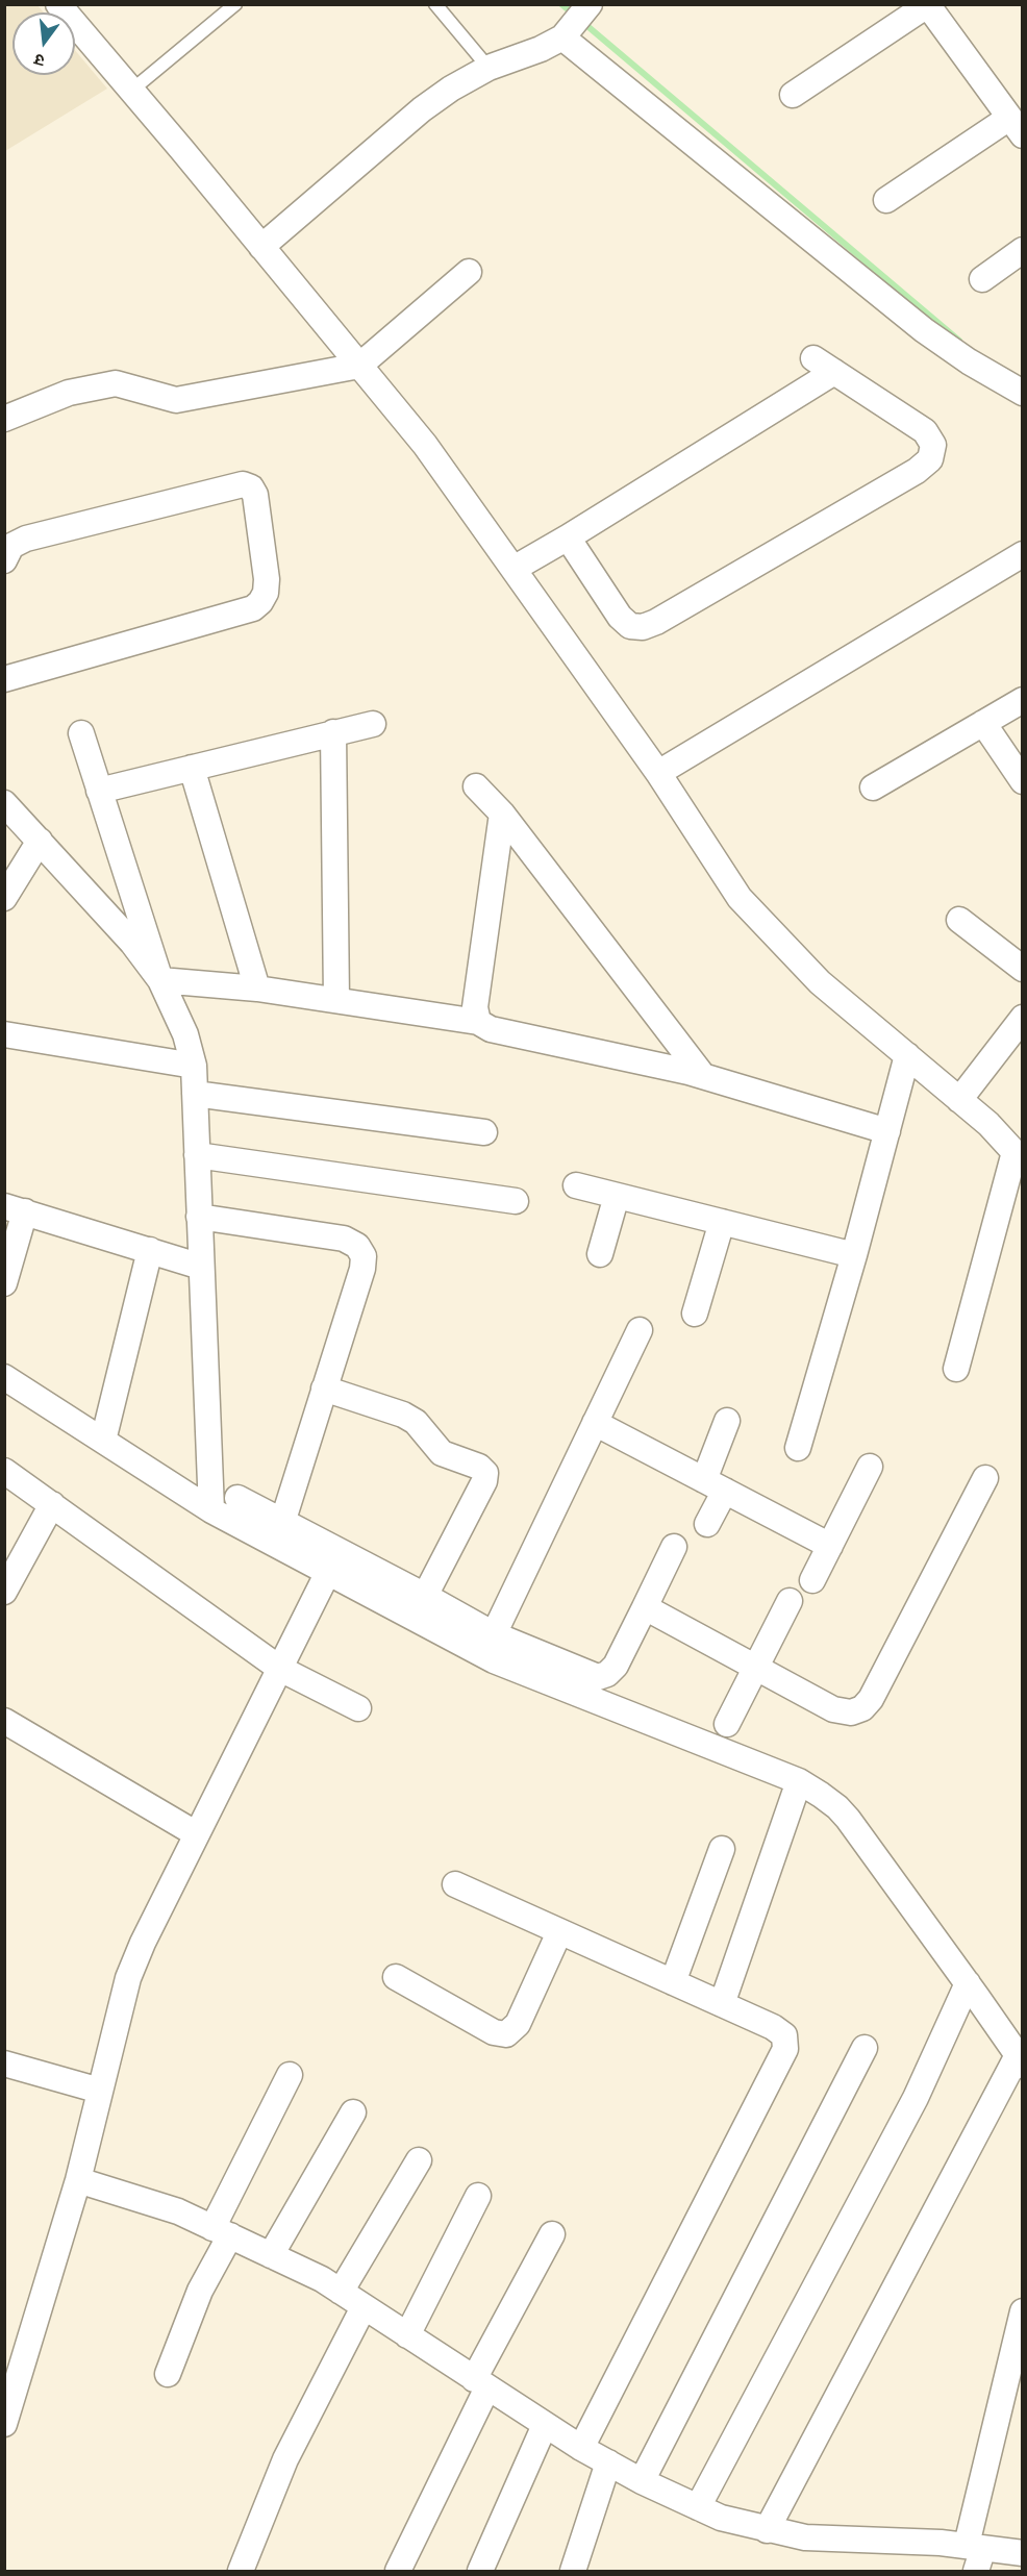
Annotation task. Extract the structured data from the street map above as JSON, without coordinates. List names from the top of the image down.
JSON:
{
  "north": "bottom"
}
